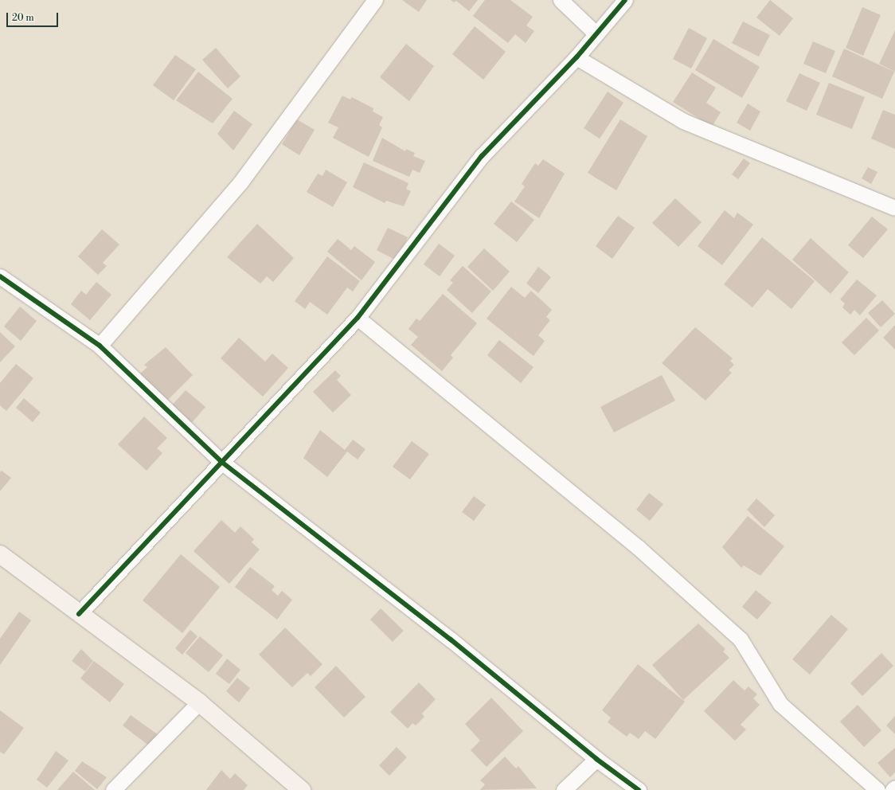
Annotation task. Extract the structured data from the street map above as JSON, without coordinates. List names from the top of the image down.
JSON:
{
  "scale_bar": "20 m"
}
